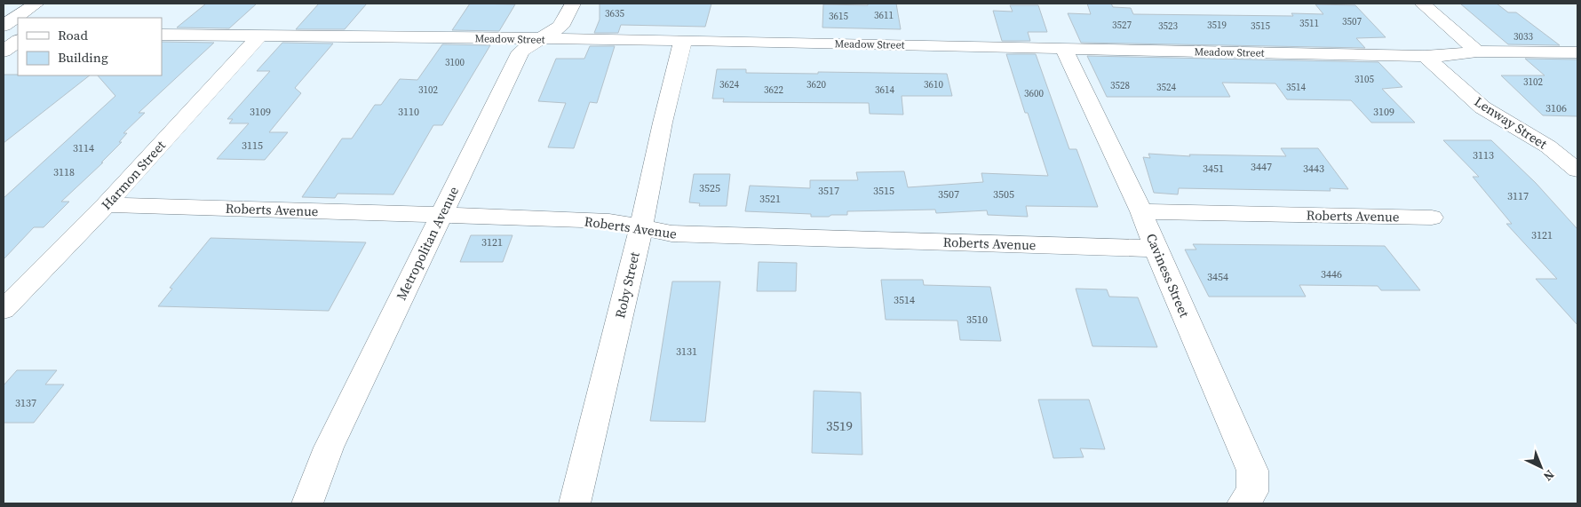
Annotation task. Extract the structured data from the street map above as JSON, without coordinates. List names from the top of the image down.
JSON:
{
  "streets": {
    "street": [
      "Meadow Street",
      "Lenway Street",
      "Harmon Street",
      "Roberts Avenue",
      "Metropolitan Avenue",
      "Caviness Street",
      "Roby Street"
    ]
  },
  "crossings": [
    ["Meadow Street", "Lenway Street"],
    ["Meadow Street", "Harmon Street"],
    ["Meadow Street", "Metropolitan Avenue"],
    ["Meadow Street", "Caviness Street"],
    ["Meadow Street", "Roby Street"],
    ["Harmon Street", "Roberts Avenue"],
    ["Roberts Avenue", "Metropolitan Avenue"],
    ["Roberts Avenue", "Caviness Street"],
    ["Roberts Avenue", "Roby Street"]
  ],
  "house_numbers": [
    "3635",
    "3611",
    "3615",
    "3507",
    "3511",
    "3527",
    "3519",
    "3523",
    "3515",
    "3033",
    "3100",
    "3105",
    "3102",
    "3624",
    "3620",
    "3610",
    "3528",
    "3524",
    "3514",
    "3102",
    "3622",
    "3614",
    "3600",
    "3106",
    "3109",
    "3110",
    "3109",
    "3115",
    "3114",
    "3113",
    "3447",
    "3451",
    "3443",
    "3118",
    "3525",
    "3517",
    "3515",
    "3507",
    "3505",
    "3117",
    "3521",
    "3121",
    "3121",
    "3446",
    "3454",
    "3514",
    "3510",
    "3131",
    "3137",
    "3519"
  ],
  "legend": ["Road", "Building"],
  "north": "bottom right"
}
